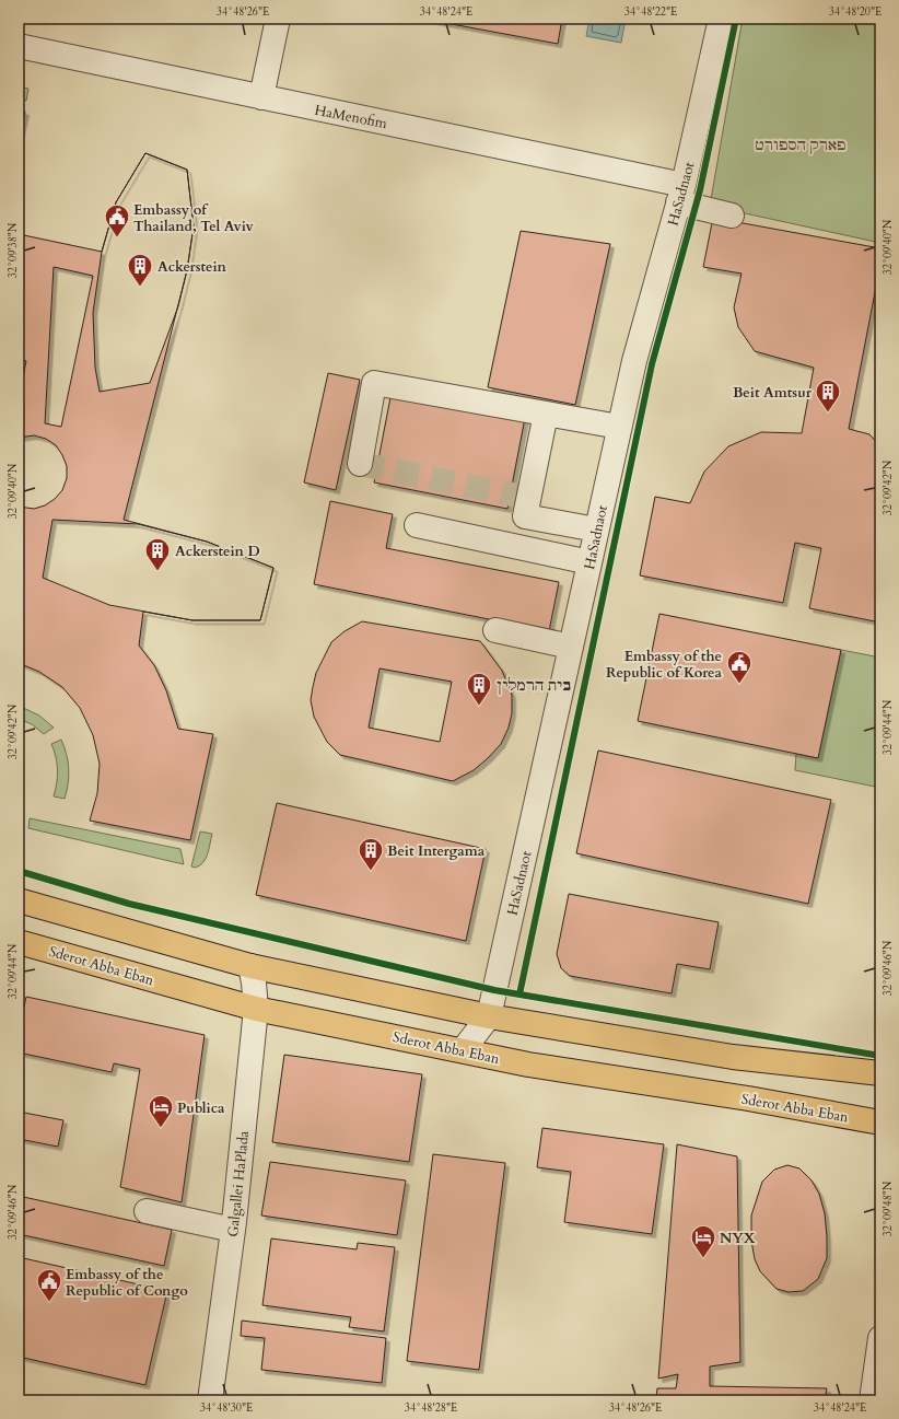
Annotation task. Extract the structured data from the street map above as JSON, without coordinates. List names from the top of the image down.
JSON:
{
  "streets": {
    "main road": ["Sderot Abba Eban"],
    "street": ["HaMenofim", "HaSadnaot", "Galgallei HaPlada"]
  },
  "crossings": [
    ["HaMenofim", "HaSadnaot"],
    ["HaSadnaot", "Sderot Abba Eban"],
    ["Sderot Abba Eban", "Galgallei HaPlada"]
  ],
  "parks": ["פארק הספורט"],
  "places": {
    "public building": ["Embassy of Thailand, Tel Aviv", "Embassy of the Republic of Korea", "Embassy of the Republic of Congo"],
    "building": [
      "Ackerstein",
      "Beit Amtsur",
      "Ackerstein D",
      "בית הרמלין",
      "Beit Intergama"
    ],
    "hotel": ["Publica", "NYX"]
  },
  "coordinates": [
    "34°48'26\"E",
    "34°48'24\"E",
    "34°48'22\"E",
    "34°48'20\"E",
    "32°09'40\"N",
    "32°09'38\"N",
    "32°09'42\"N",
    "32°09'44\"N",
    "32°09'46\"N",
    "32°09'48\"N",
    "34°48'30\"E",
    "34°48'28\"E"
  ]
}
